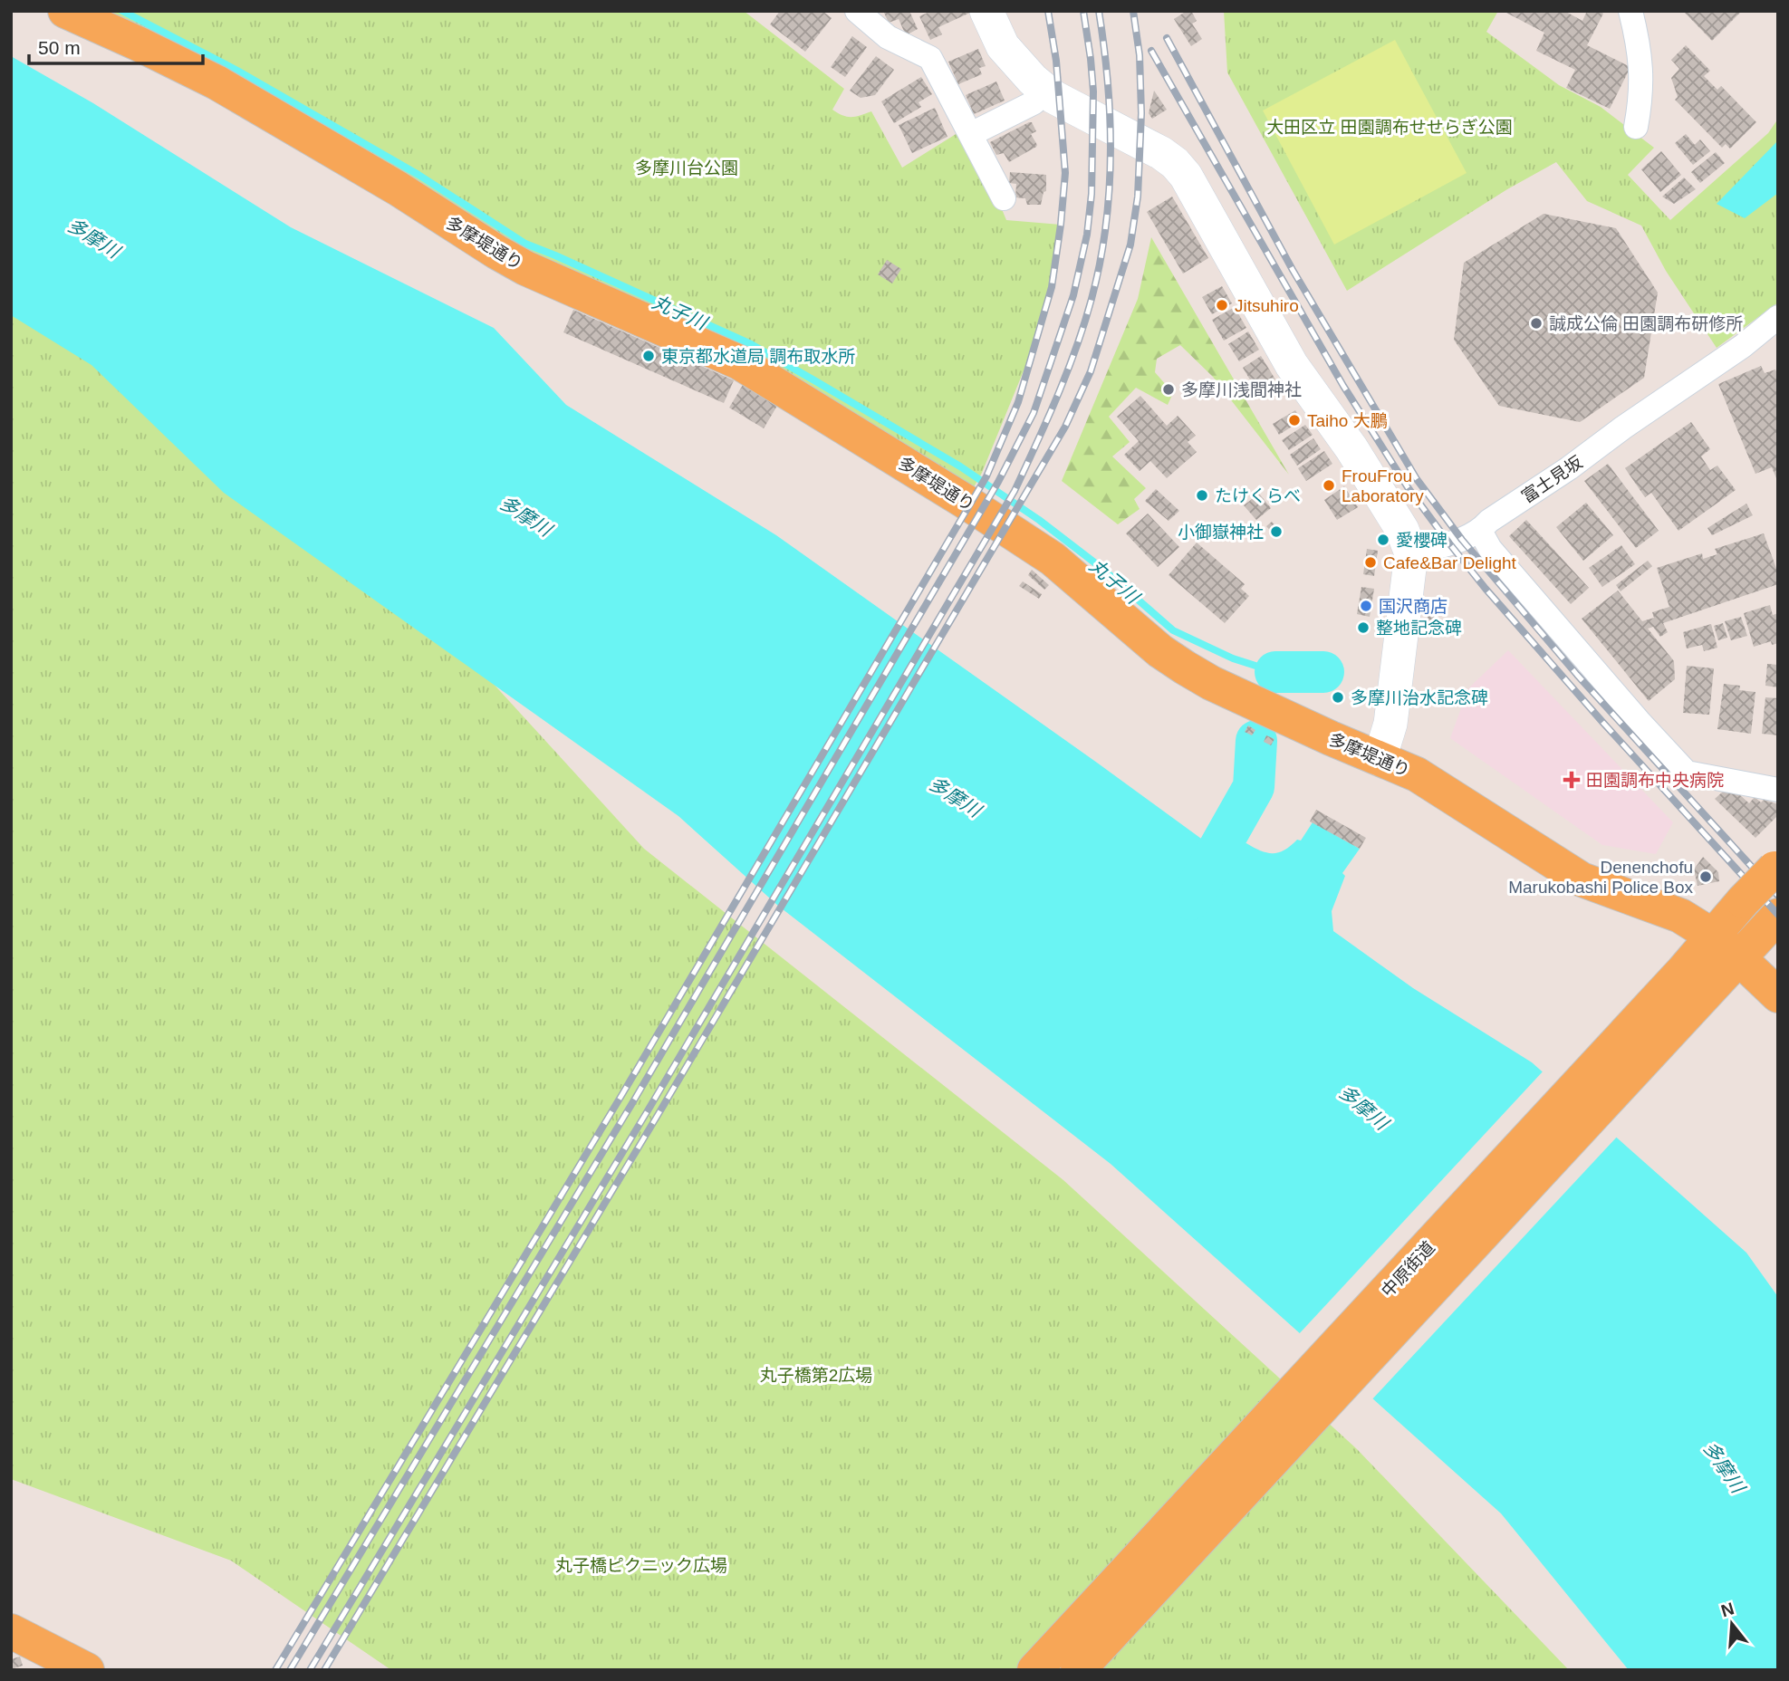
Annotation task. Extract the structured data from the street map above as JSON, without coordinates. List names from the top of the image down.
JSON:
{
  "streets": {
    "main road": ["多摩堤通り", "中原街道"],
    "street": ["富士見坂"]
  },
  "crossings": [
    ["多摩堤通り", "中原街道"]
  ],
  "water": ["多摩川", "丸子川"],
  "parks": [
    "大田区立 田園調布せせらぎ公園",
    "多摩川台公園",
    "丸子橋第2広場",
    "丸子橋ピクニック広場"
  ],
  "places": {
    "other": [
      "Jitsuhiro",
      "誠成公倫 田園調布研修所",
      "東京都水道局 調布取水所",
      "多摩川浅間神社",
      "Taiho 大鵬",
      "FrouFrou Laboratory",
      "たけくらべ",
      "小御嶽神社",
      "愛櫻碑",
      "Cafe&Bar Delight",
      "国沢商店",
      "整地記念碑",
      "多摩川治水記念碑",
      "Denenchofu Marukobashi Police Box"
    ],
    "health": ["田園調布中央病院"]
  },
  "scale_bar": "50 m",
  "north": "top"
}
